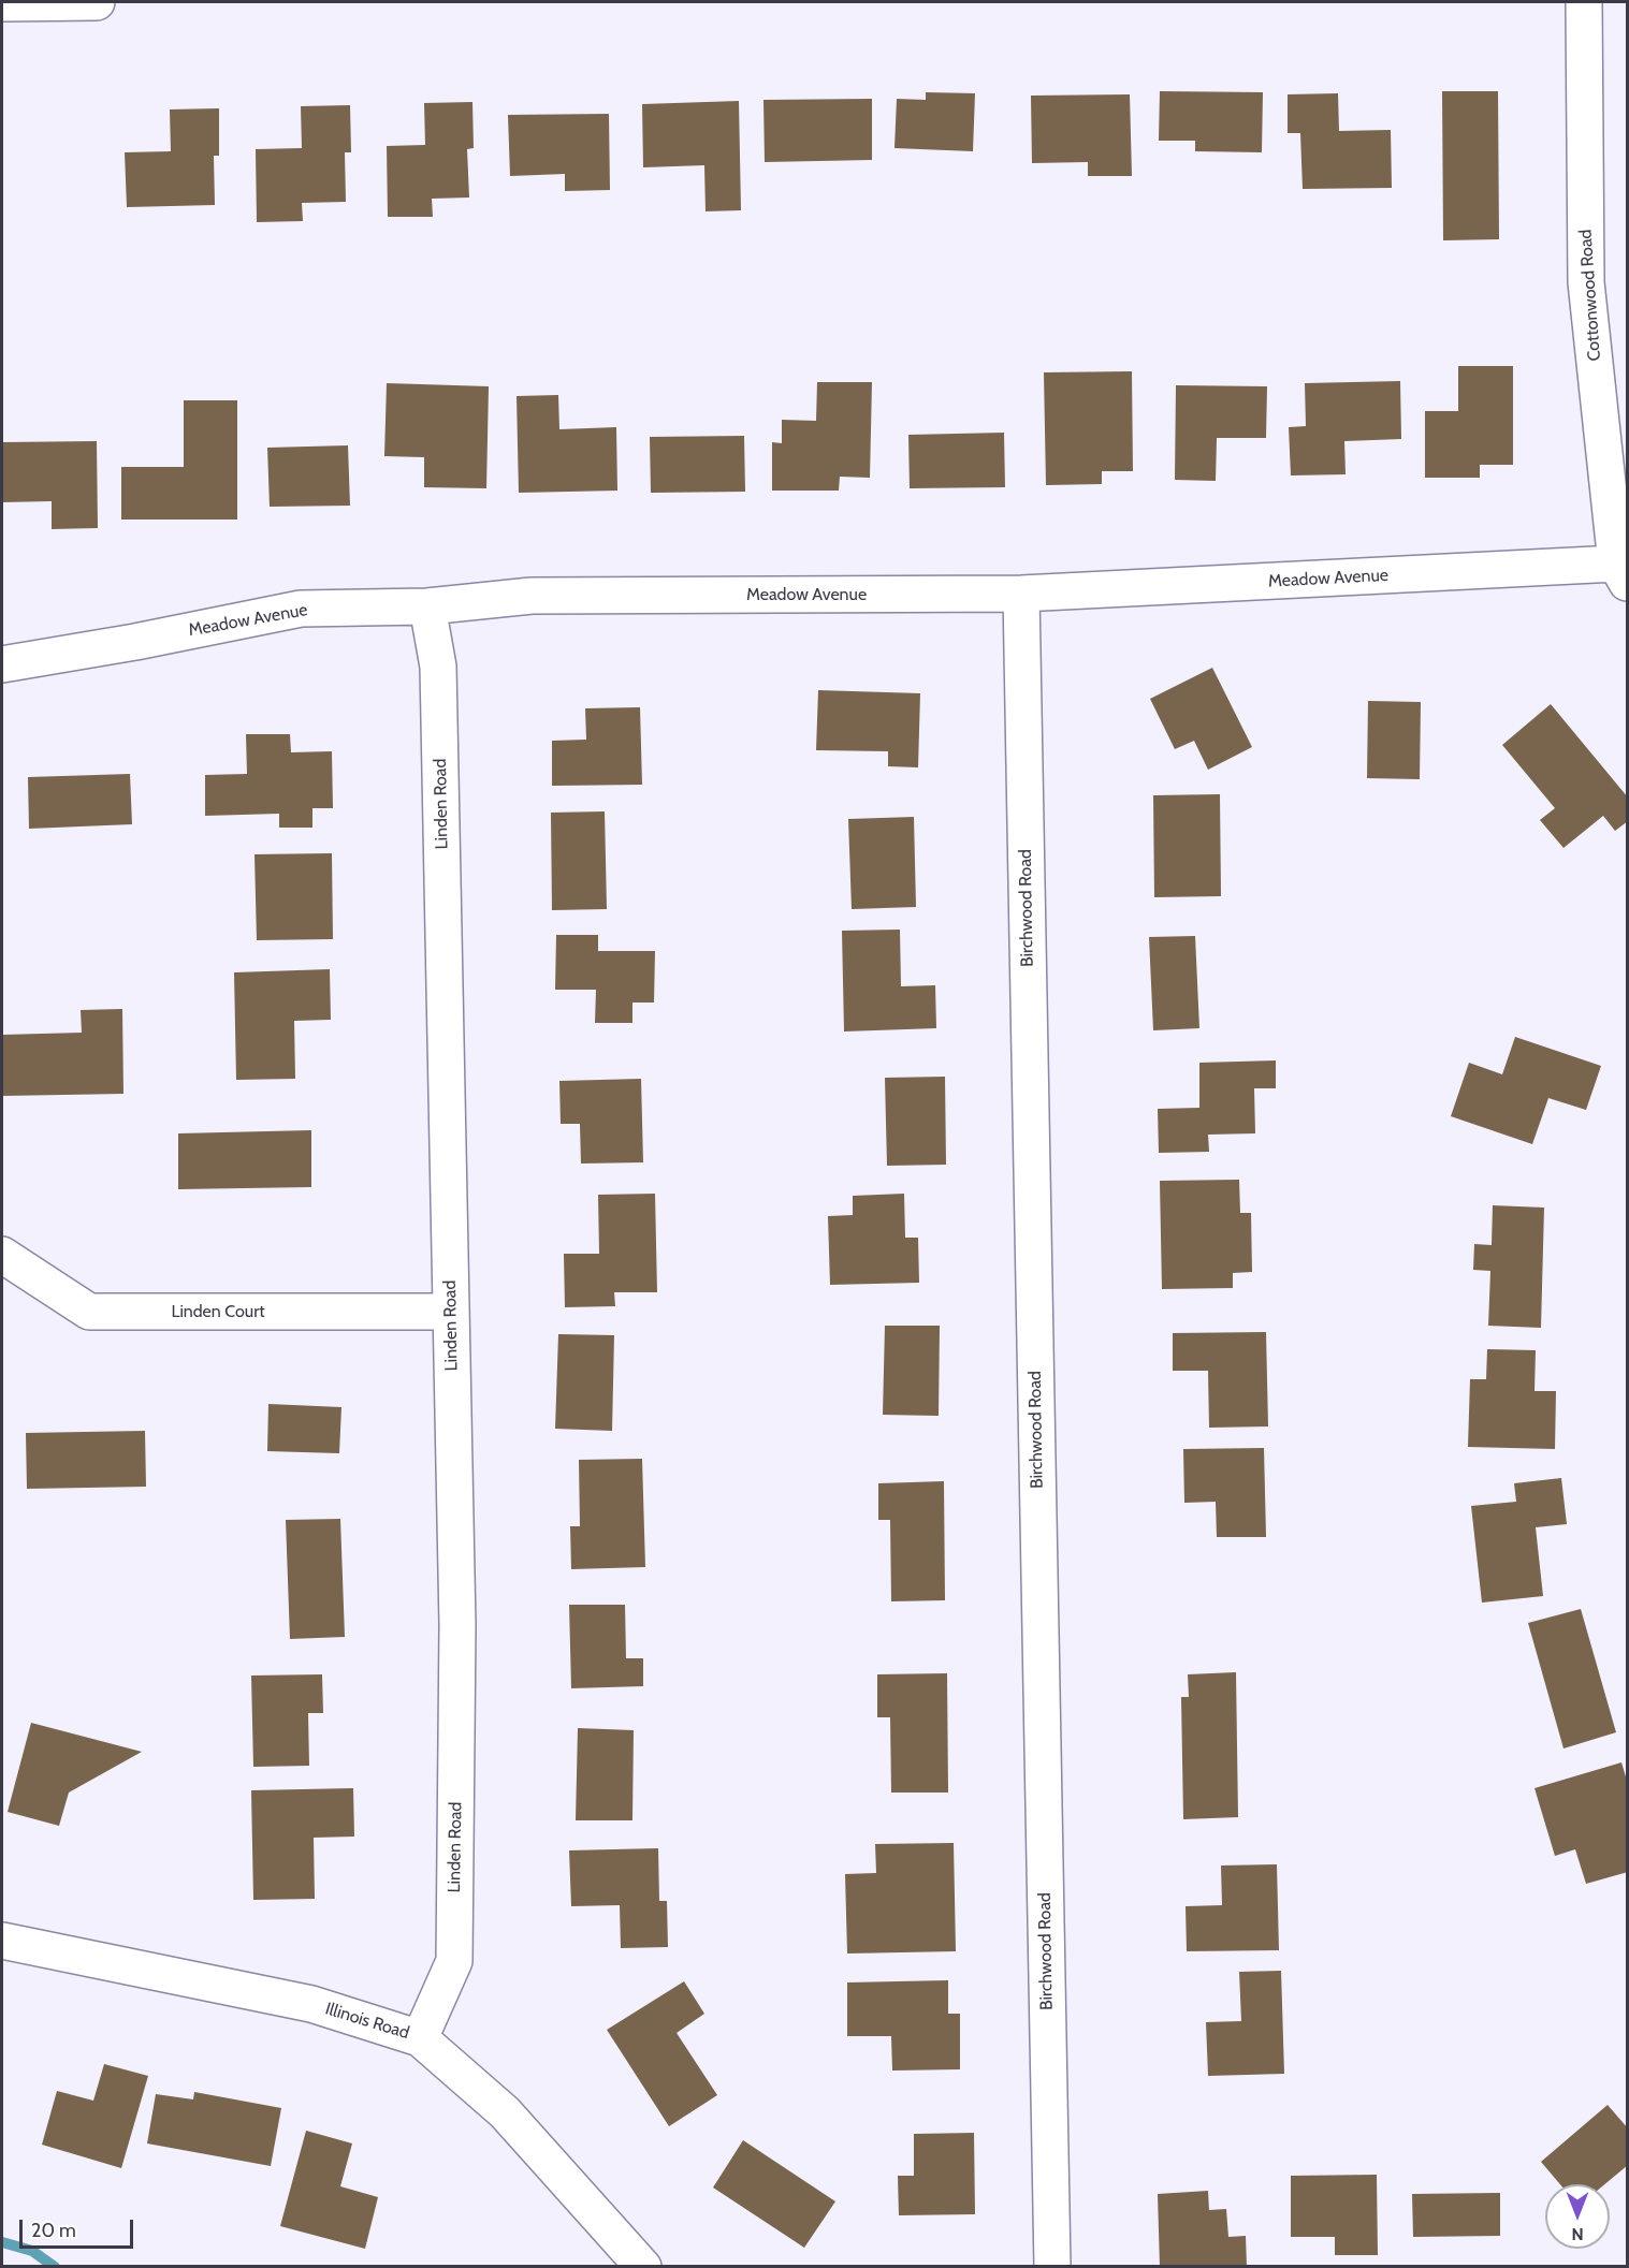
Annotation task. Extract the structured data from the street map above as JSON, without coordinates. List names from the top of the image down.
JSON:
{
  "streets": {
    "street": [
      "Cottonwood Road",
      "Meadow Avenue",
      "Linden Road",
      "Birchwood Road",
      "Linden Court",
      "Illinois Road"
    ]
  },
  "crossings": [
    ["Cottonwood Road", "Meadow Avenue"],
    ["Meadow Avenue", "Linden Road"],
    ["Meadow Avenue", "Birchwood Road"],
    ["Linden Road", "Linden Court"],
    ["Linden Road", "Illinois Road"]
  ],
  "scale_bar": "20 m",
  "north": "bottom"
}
